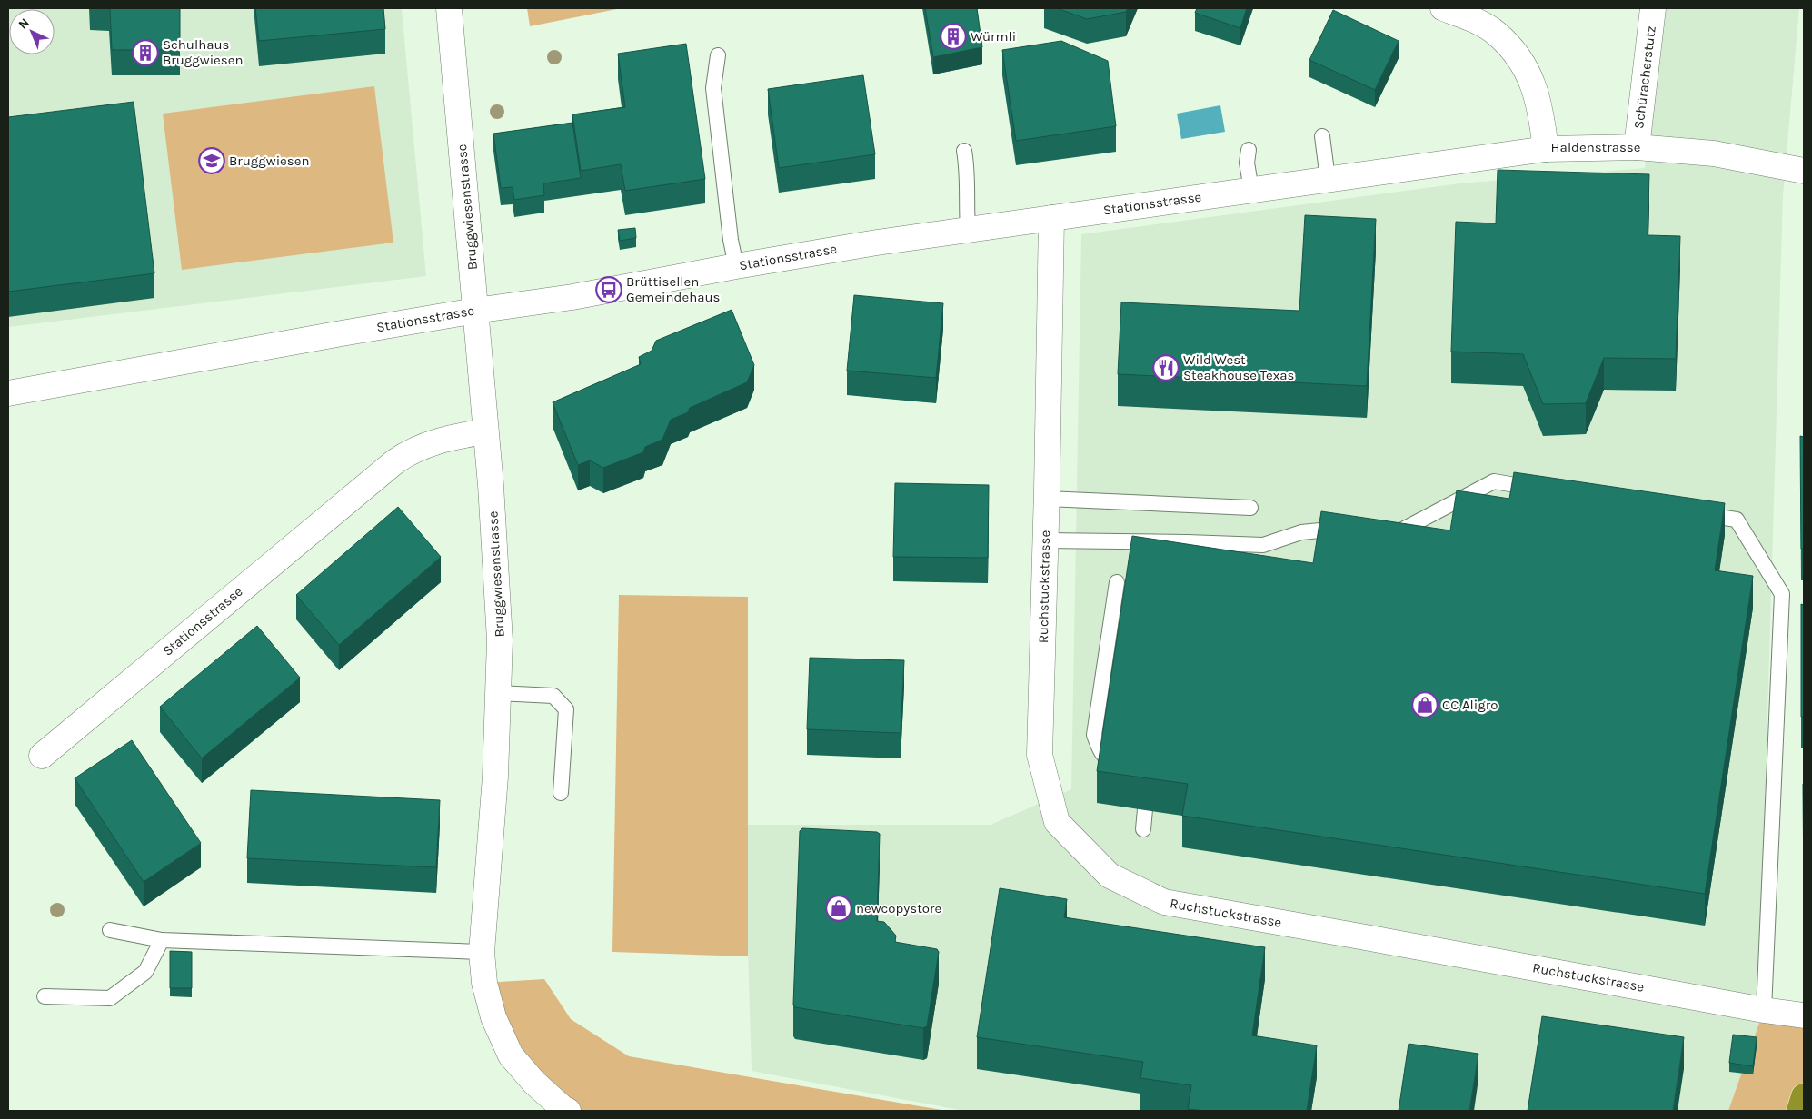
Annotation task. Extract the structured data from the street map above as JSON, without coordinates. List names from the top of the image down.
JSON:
{
  "streets": {
    "street": [
      "Schüracherstutz",
      "Haldenstrasse",
      "Stationsstrasse",
      "Bruggwiesenstrasse",
      "Ruchstuckstrasse"
    ]
  },
  "crossings": [
    ["Schüracherstutz", "Haldenstrasse"],
    ["Haldenstrasse", "Stationsstrasse"],
    ["Stationsstrasse", "Bruggwiesenstrasse"],
    ["Stationsstrasse", "Ruchstuckstrasse"]
  ],
  "places": {
    "building": ["Würmli", "Schulhaus Bruggwiesen"],
    "school or university": ["Bruggwiesen"],
    "bus stop": ["Brüttisellen Gemeindehaus"],
    "restaurant": ["Wild West Steakhouse Texas"],
    "shop": ["CC Aligro", "newcopystore"]
  },
  "north": "top left"
}
